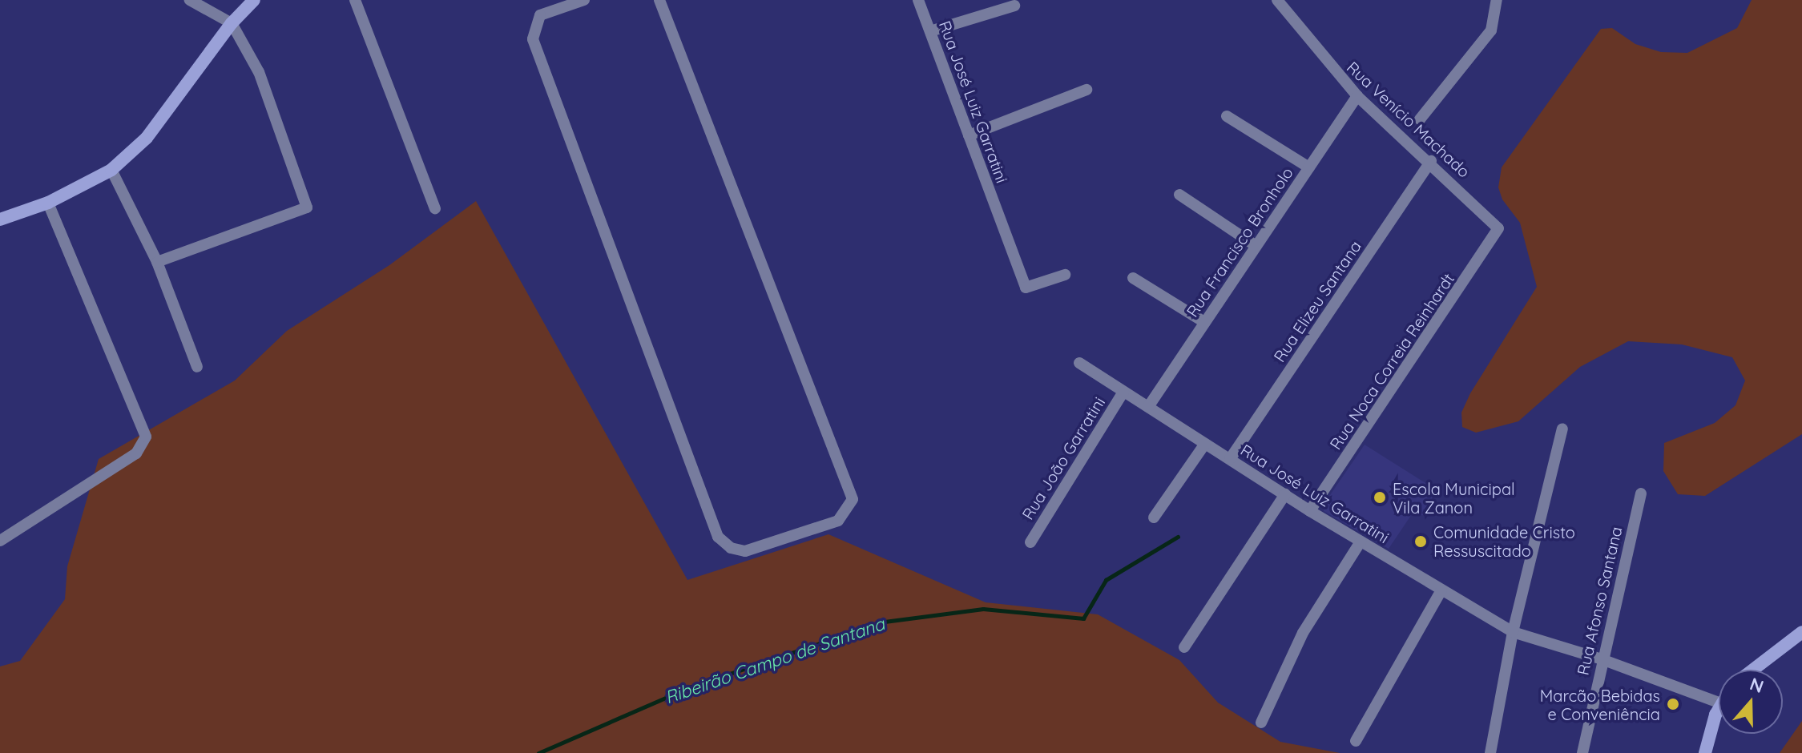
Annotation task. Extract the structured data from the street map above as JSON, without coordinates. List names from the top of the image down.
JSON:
{
  "streets": {
    "street": [
      "Rua José Luiz Garratini",
      "Rua Venício Machado",
      "Rua Francisco Bronholo",
      "Rua Elizeu Santana",
      "Rua Noca Correia Reinhardt",
      "Rua João Garratini",
      "Rua Afonso Santana"
    ]
  },
  "crossings": [
    ["Rua José Luiz Garratini", "Rua Francisco Bronholo"],
    ["Rua José Luiz Garratini", "Rua Elizeu Santana"],
    ["Rua José Luiz Garratini", "Rua Noca Correia Reinhardt"],
    ["Rua José Luiz Garratini", "Rua João Garratini"],
    ["Rua José Luiz Garratini", "Rua Afonso Santana"],
    ["Rua Venício Machado", "Rua Francisco Bronholo"],
    ["Rua Venício Machado", "Rua Elizeu Santana"],
    ["Rua Venício Machado", "Rua Noca Correia Reinhardt"]
  ],
  "water": ["Ribeirão Campo de Santana"],
  "places": ["Escola Municipal Vila Zanon", "Comunidade Cristo Ressuscitado", "Marcão Bebidas e Conveniência"],
  "north": "top"
}
